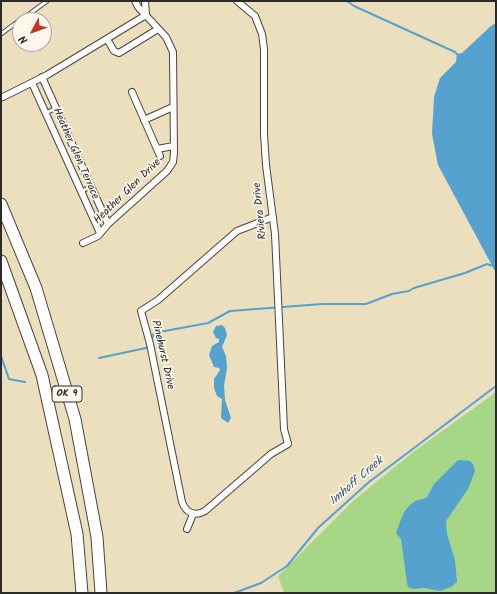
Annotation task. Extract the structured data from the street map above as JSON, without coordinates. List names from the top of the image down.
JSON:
{
  "streets": {
    "highway": ["OK 9"],
    "street": [
      "Heather Glen Terrace",
      "Heather Glen Drive",
      "Riviera Drive",
      "Pinehurst Drive"
    ]
  },
  "crossings": [
    ["Heather Glen Terrace", "Heather Glen Drive"],
    ["Riviera Drive", "Pinehurst Drive"]
  ],
  "water": ["Imhoff Creek"],
  "north": "bottom left"
}
